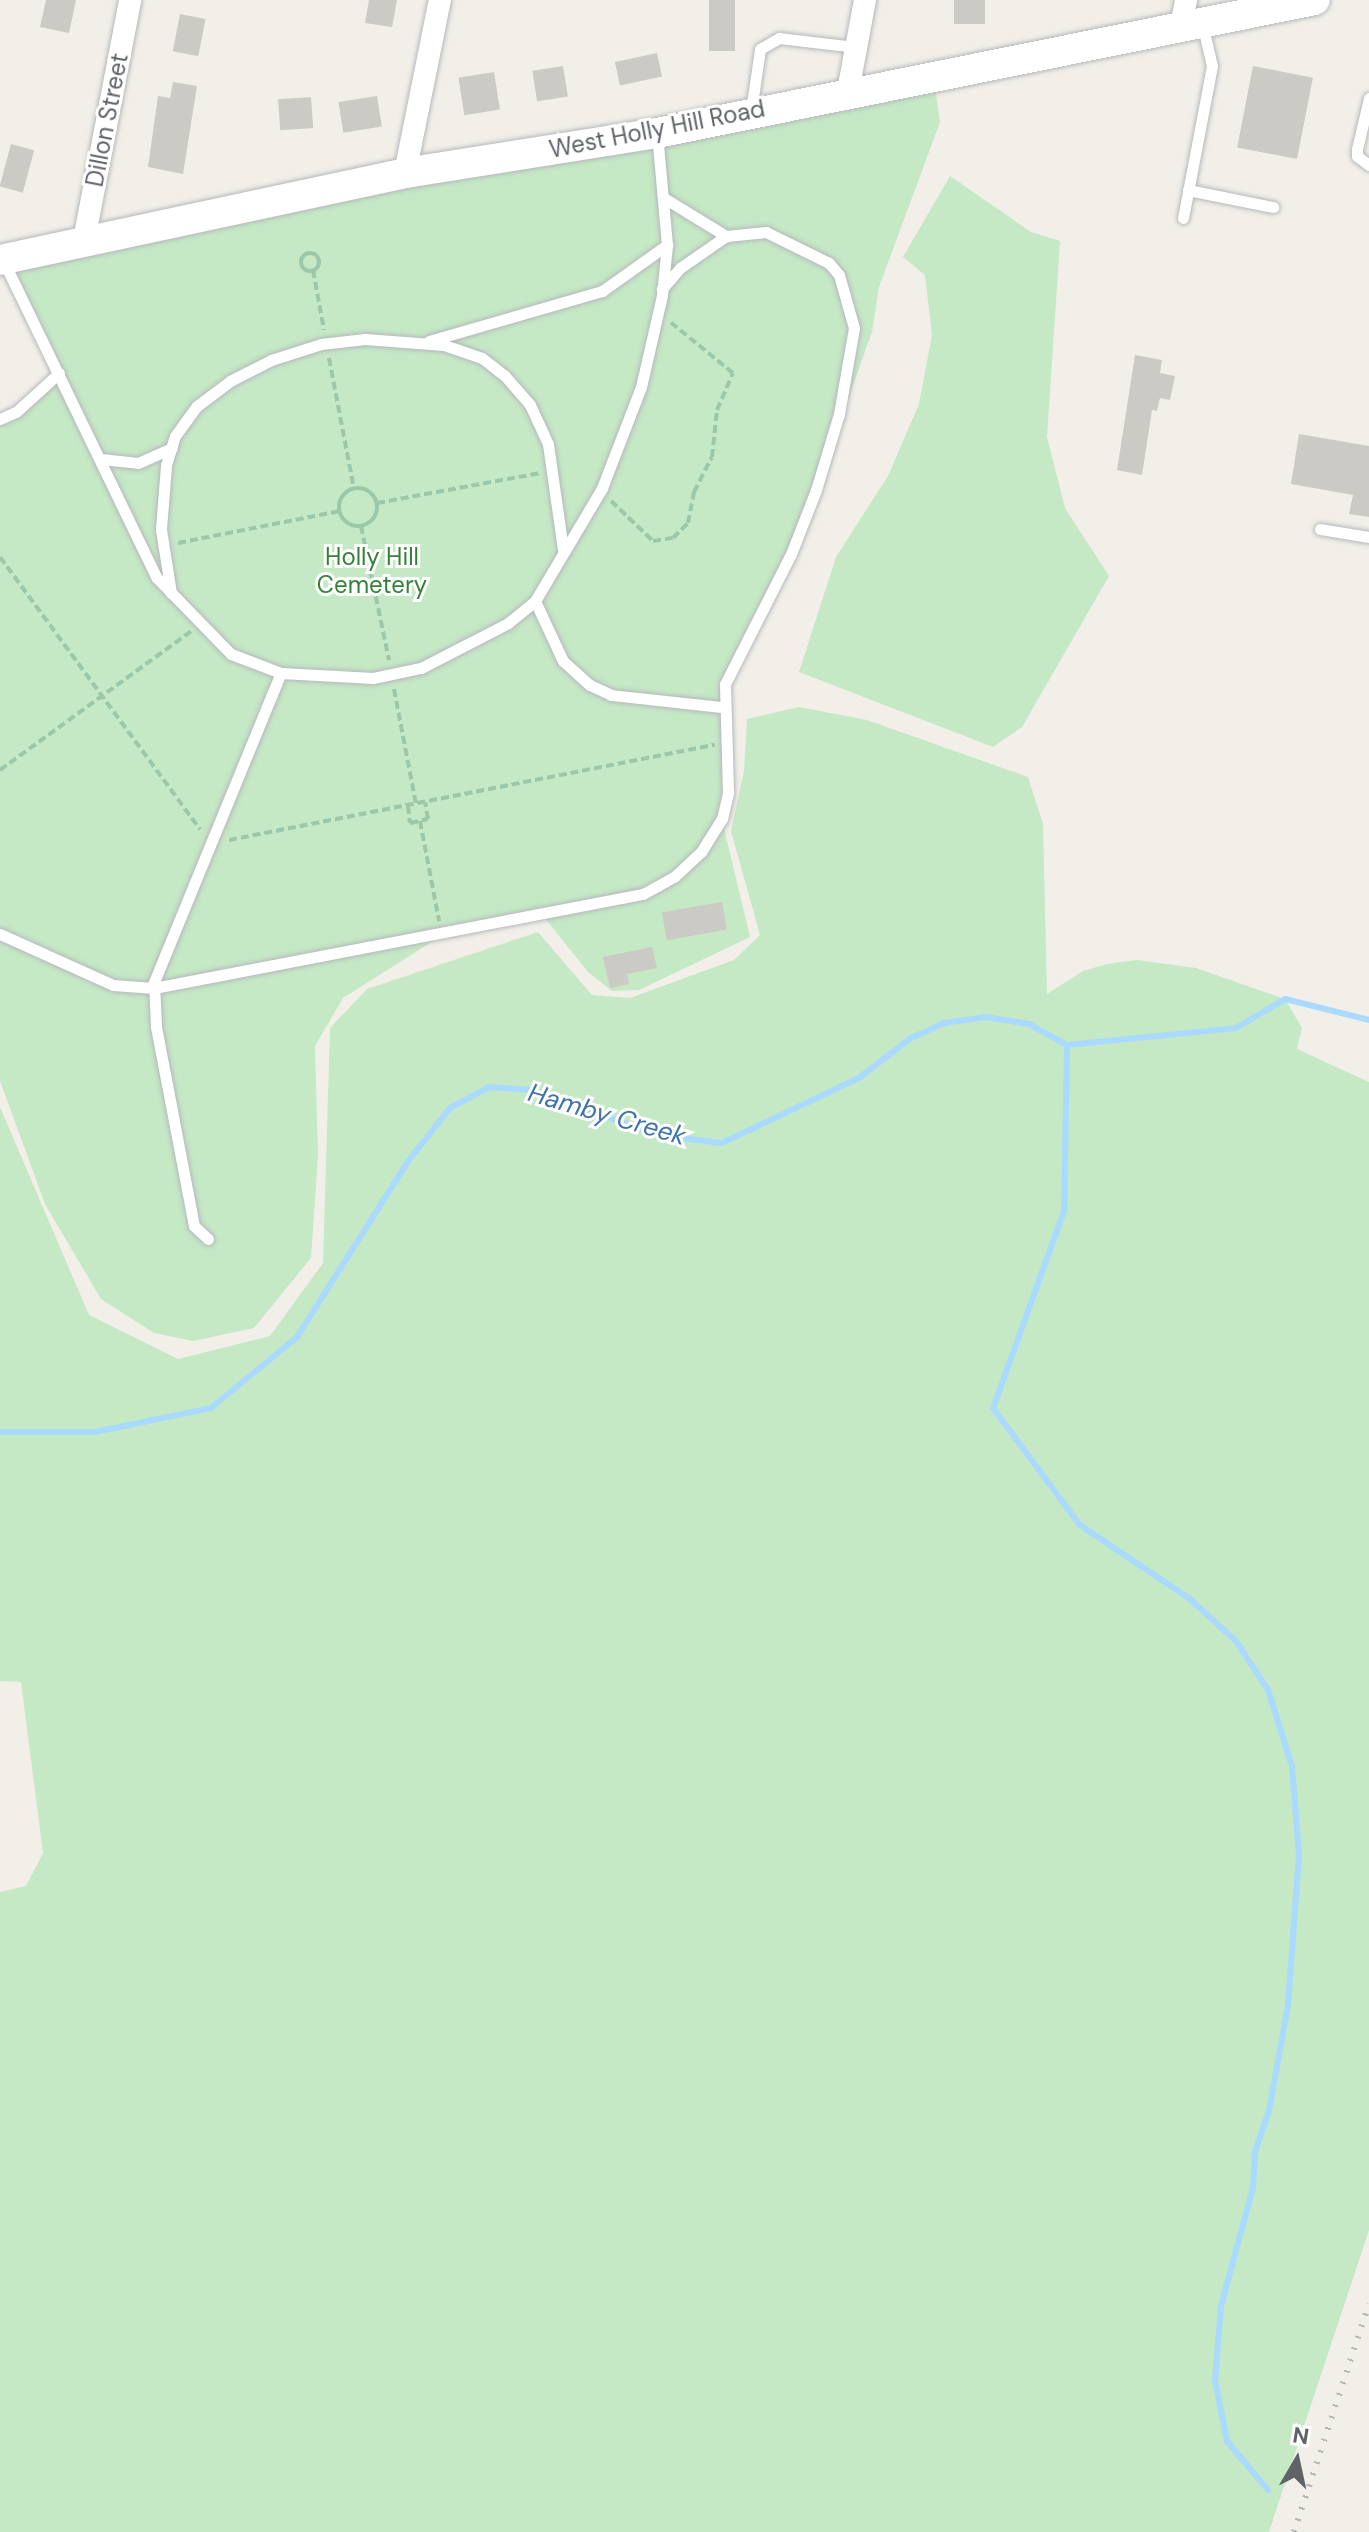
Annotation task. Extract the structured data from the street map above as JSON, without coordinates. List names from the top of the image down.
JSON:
{
  "streets": {
    "street": ["Dillon Street", "West Holly Hill Road"]
  },
  "crossings": [
    ["Dillon Street", "West Holly Hill Road"]
  ],
  "water": ["Hamby Creek"],
  "parks": ["Holly Hill Cemetery"],
  "north": "top"
}
